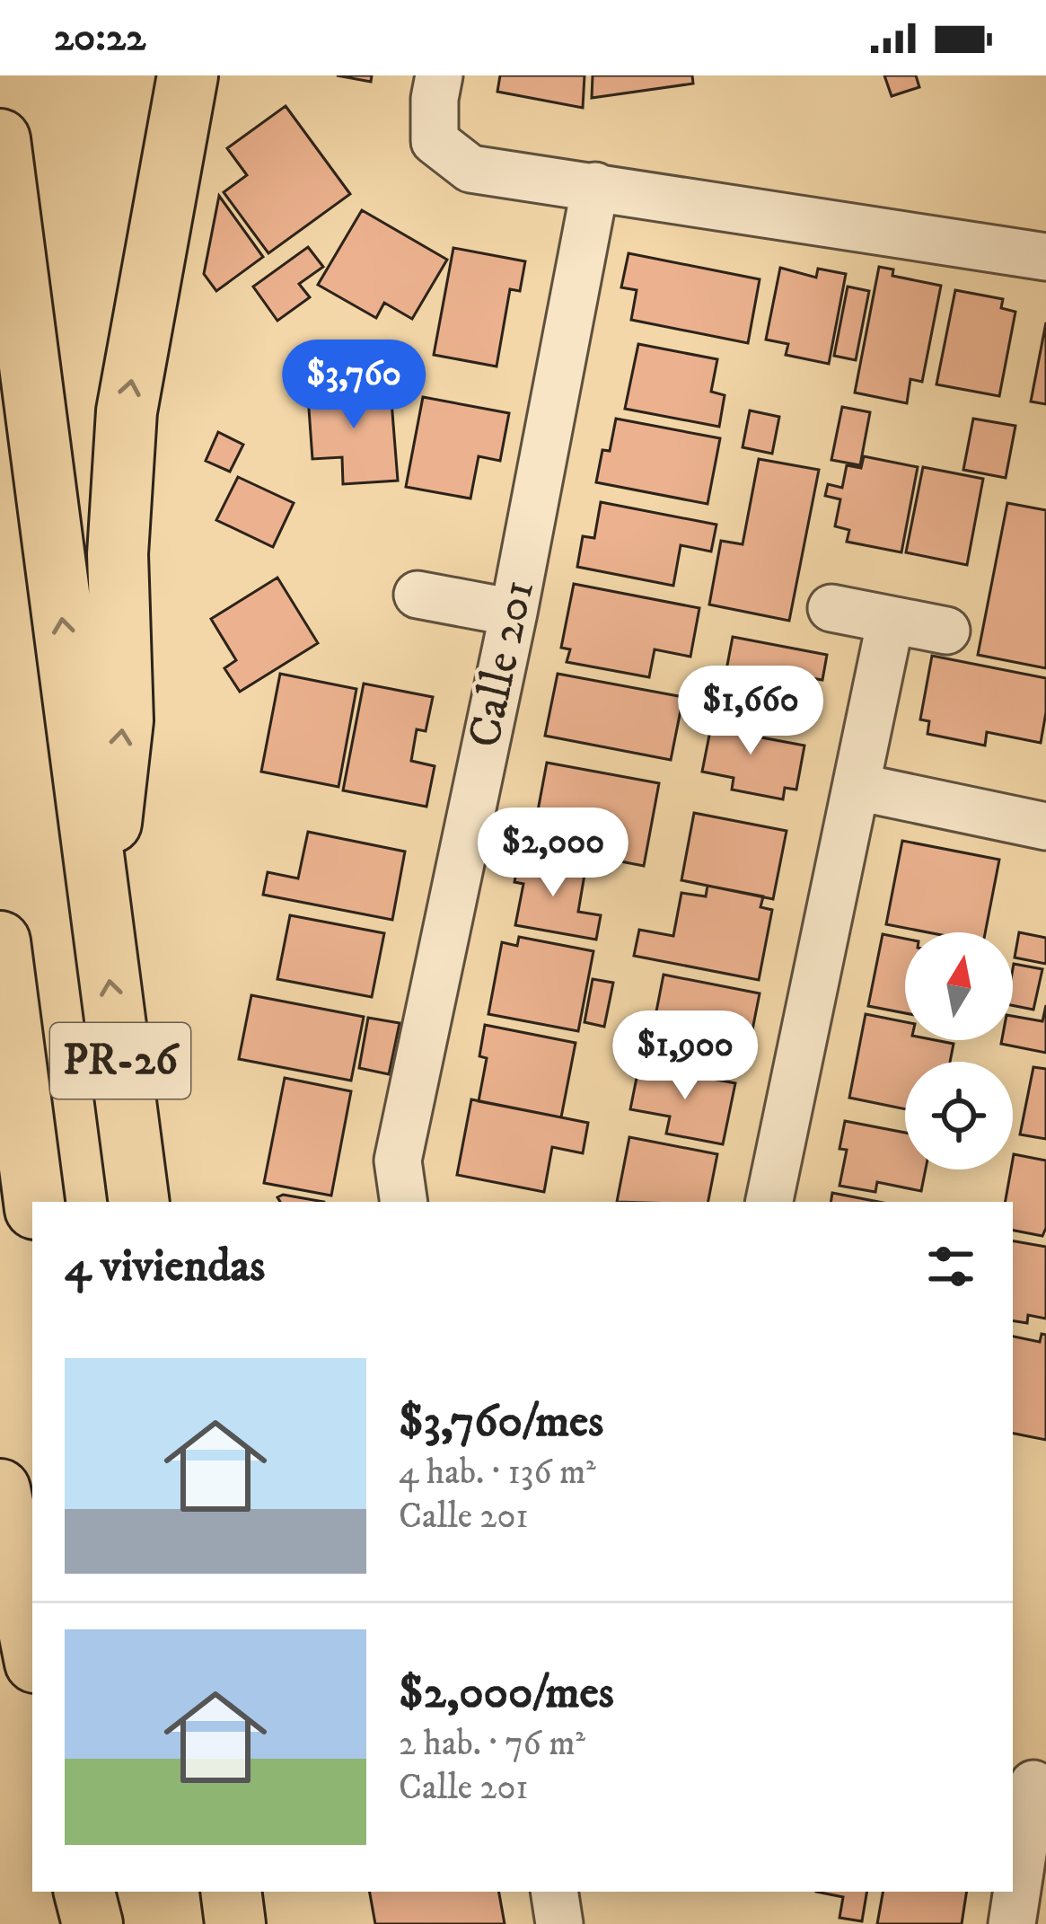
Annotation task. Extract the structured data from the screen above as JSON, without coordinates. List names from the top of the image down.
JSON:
{
  "streets": {
    "highway": ["PR-26"],
    "street": ["Calle 201"]
  },
  "north": "top",
  "page": {
    "status": "20:22",
    "price": [
      "$3,760",
      "$1,660",
      "$2,000",
      "$1,900"
    ],
    "heading": "4 viviendas",
    "list": [
      {
        "name": "$3,760/mes",
        "note": "4 hab. · 136 m² · Calle 201"
      },
      {
        "name": "$2,000/mes",
        "note": "2 hab. · 76 m² · Calle 201"
      }
    ]
  }
}
